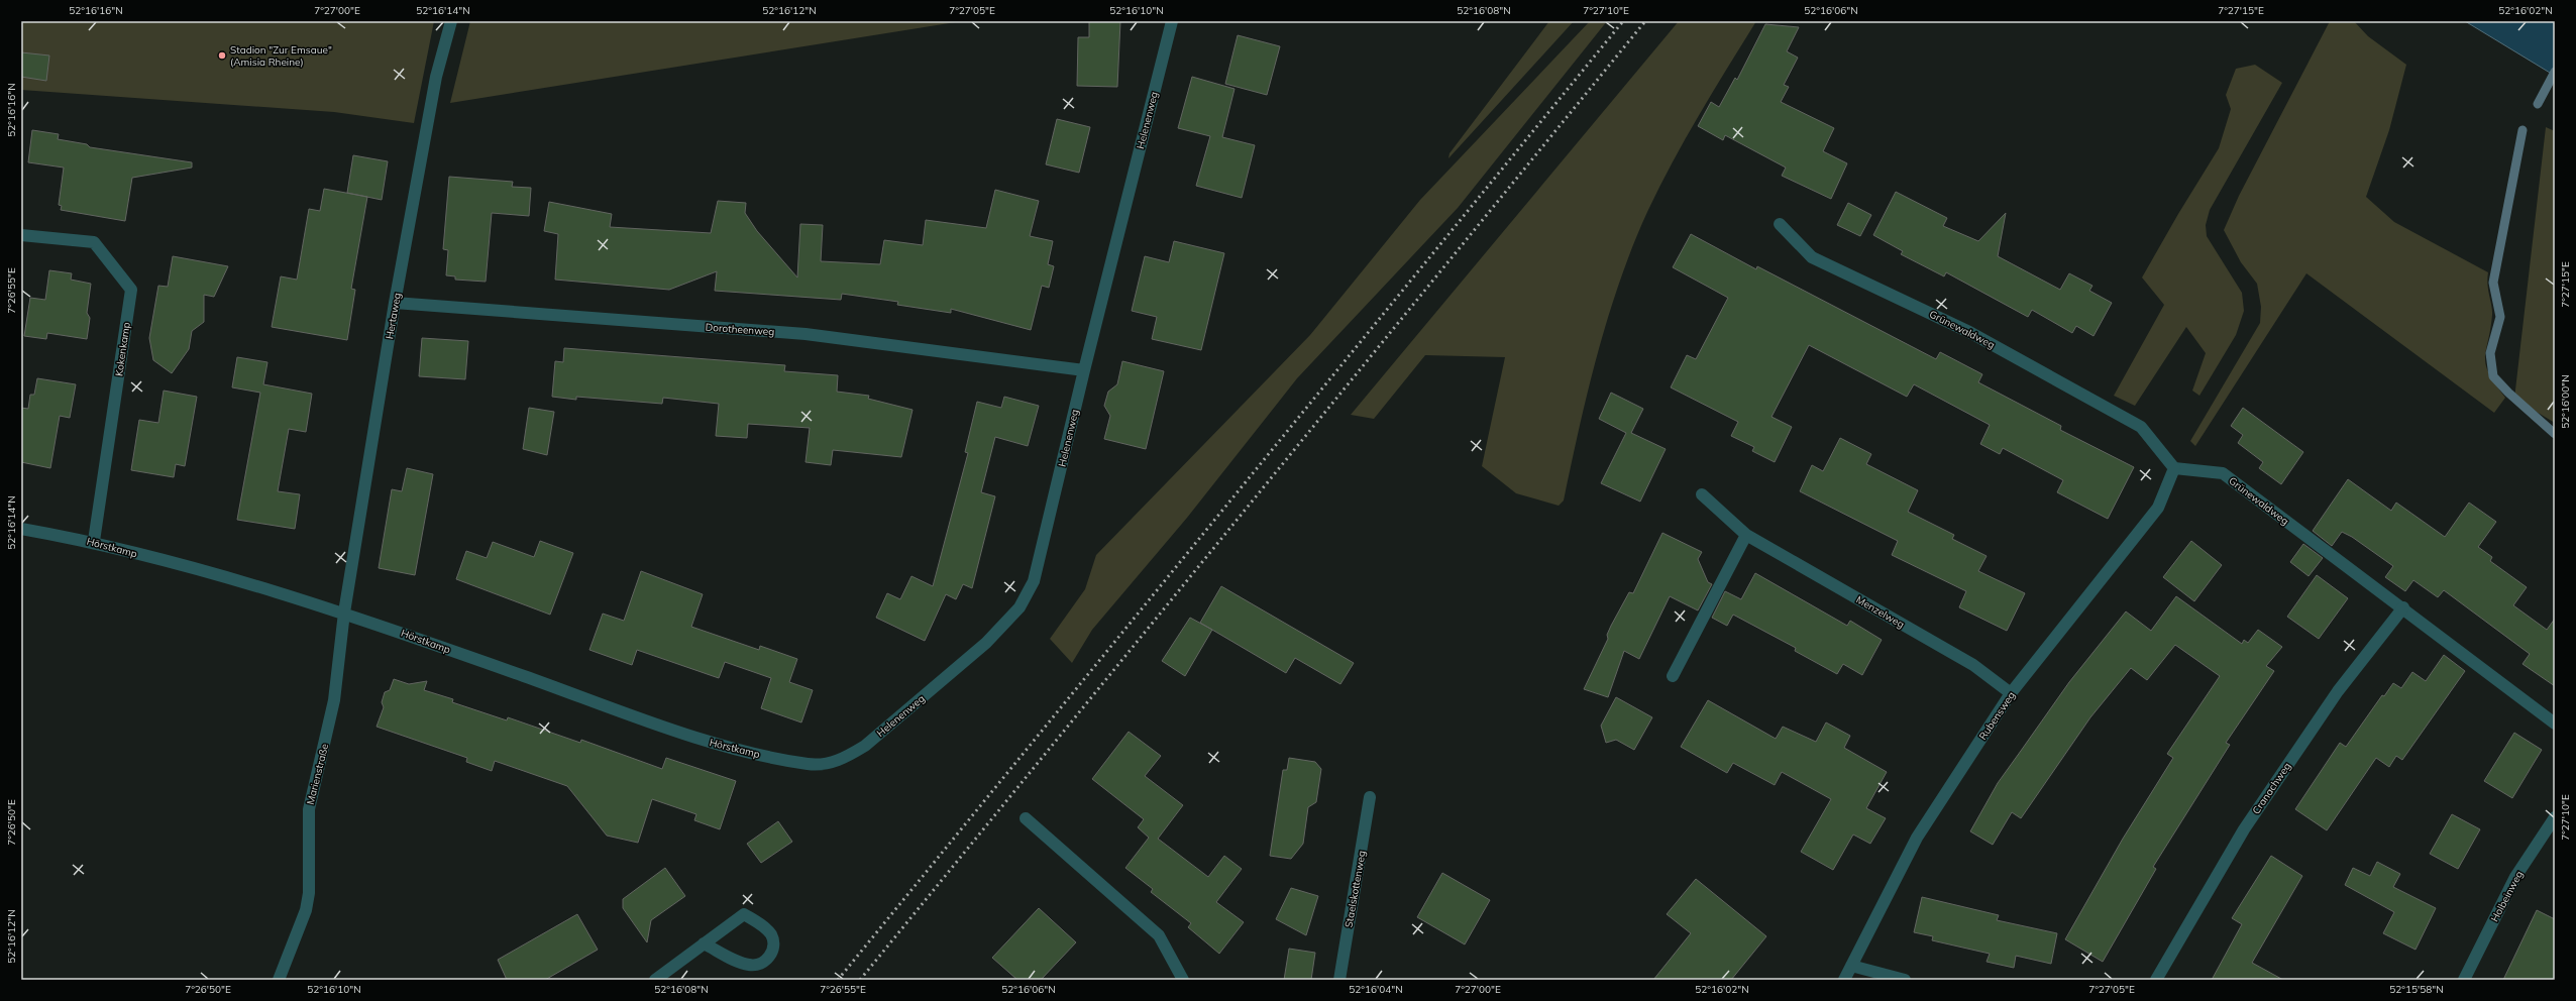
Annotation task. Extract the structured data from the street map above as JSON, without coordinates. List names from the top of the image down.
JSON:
{
  "streets": {
    "street": [
      "Helenenweg",
      "Hertaweg",
      "Dorotheenweg",
      "Grünewaldweg",
      "Kokenkamp",
      "Hörstkamp",
      "Menzelweg",
      "Rubensweg",
      "Marienstraße",
      "Cranachweg",
      "Staelskottenweg",
      "Holbeinweg"
    ]
  },
  "crossings": [
    ["Helenenweg", "Dorotheenweg"],
    ["Helenenweg", "Hörstkamp"],
    ["Hertaweg", "Dorotheenweg"],
    ["Hertaweg", "Hörstkamp"],
    ["Hertaweg", "Marienstraße"],
    ["Grünewaldweg", "Rubensweg"],
    ["Grünewaldweg", "Cranachweg"],
    ["Kokenkamp", "Hörstkamp"],
    ["Hörstkamp", "Marienstraße"],
    ["Menzelweg", "Rubensweg"]
  ],
  "places": ["Stadion \"Zur Emsaue\" (Amisia Rheine)"],
  "coordinates": [
    "52°16'16\"N",
    "7°27'00\"E",
    "52°16'14\"N",
    "52°16'12\"N",
    "7°27'05\"E",
    "52°16'10\"N",
    "52°16'08\"N",
    "7°27'10\"E",
    "52°16'06\"N",
    "7°27'15\"E",
    "52°16'02\"N",
    "7°26'55\"E",
    "52°16'00\"N",
    "7°26'50\"E",
    "52°16'04\"N",
    "52°15'58\"N"
  ]
}
